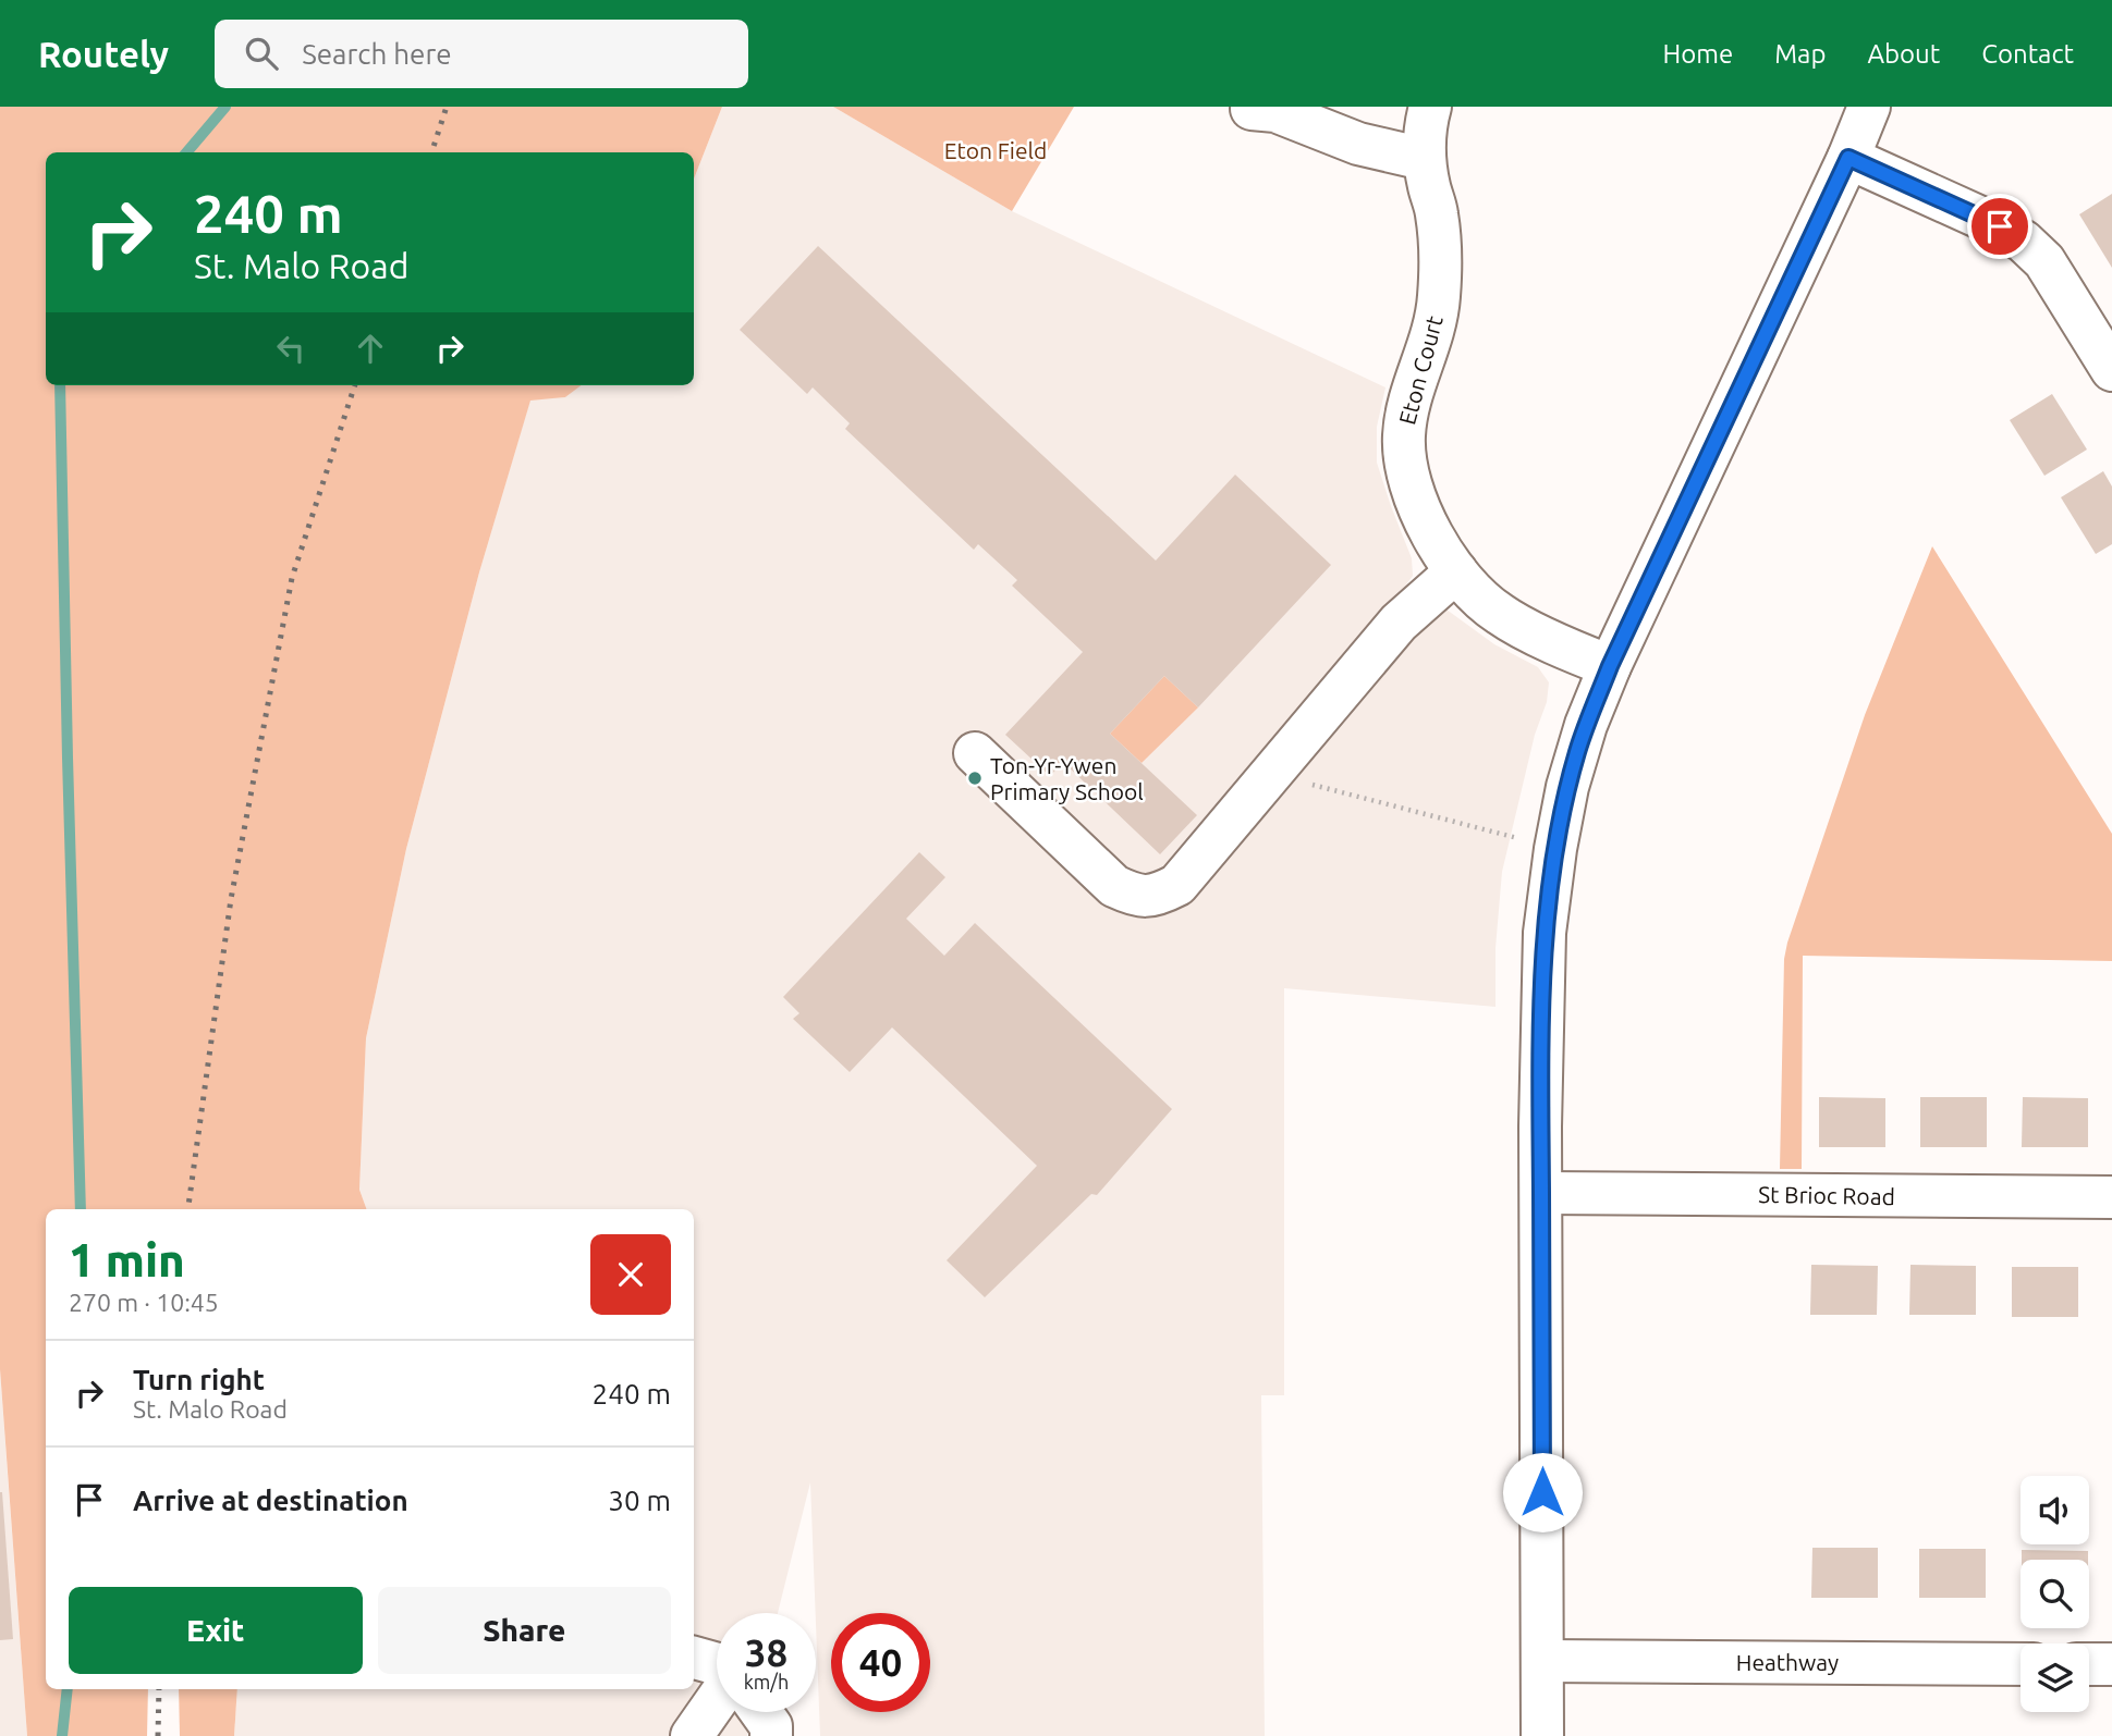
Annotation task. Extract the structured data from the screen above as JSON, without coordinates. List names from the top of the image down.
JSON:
{
  "streets": {
    "street": ["Eton Court", "St Brioc Road", "Heathway"]
  },
  "parks": ["Eton Field"],
  "places": ["Ton-Yr-Ywen Primary School"],
  "page": {
    "header": "Routely",
    "search": "Search here",
    "nav": [
      "Home",
      "Map",
      "About",
      "Contact"
    ],
    "turn": ["240 m", "St. Malo Road"],
    "heading": ["1 min", "270 m · 10:45"],
    "list": [
      {
        "name": "Turn right",
        "note": "St. Malo Road",
        "value": "240 m"
      },
      {
        "name": "Arrive at destination",
        "value": "30 m"
      }
    ],
    "buttons": ["Exit", "Share"],
    "speed": "38 km/h",
    "limit": "40"
  }
}
